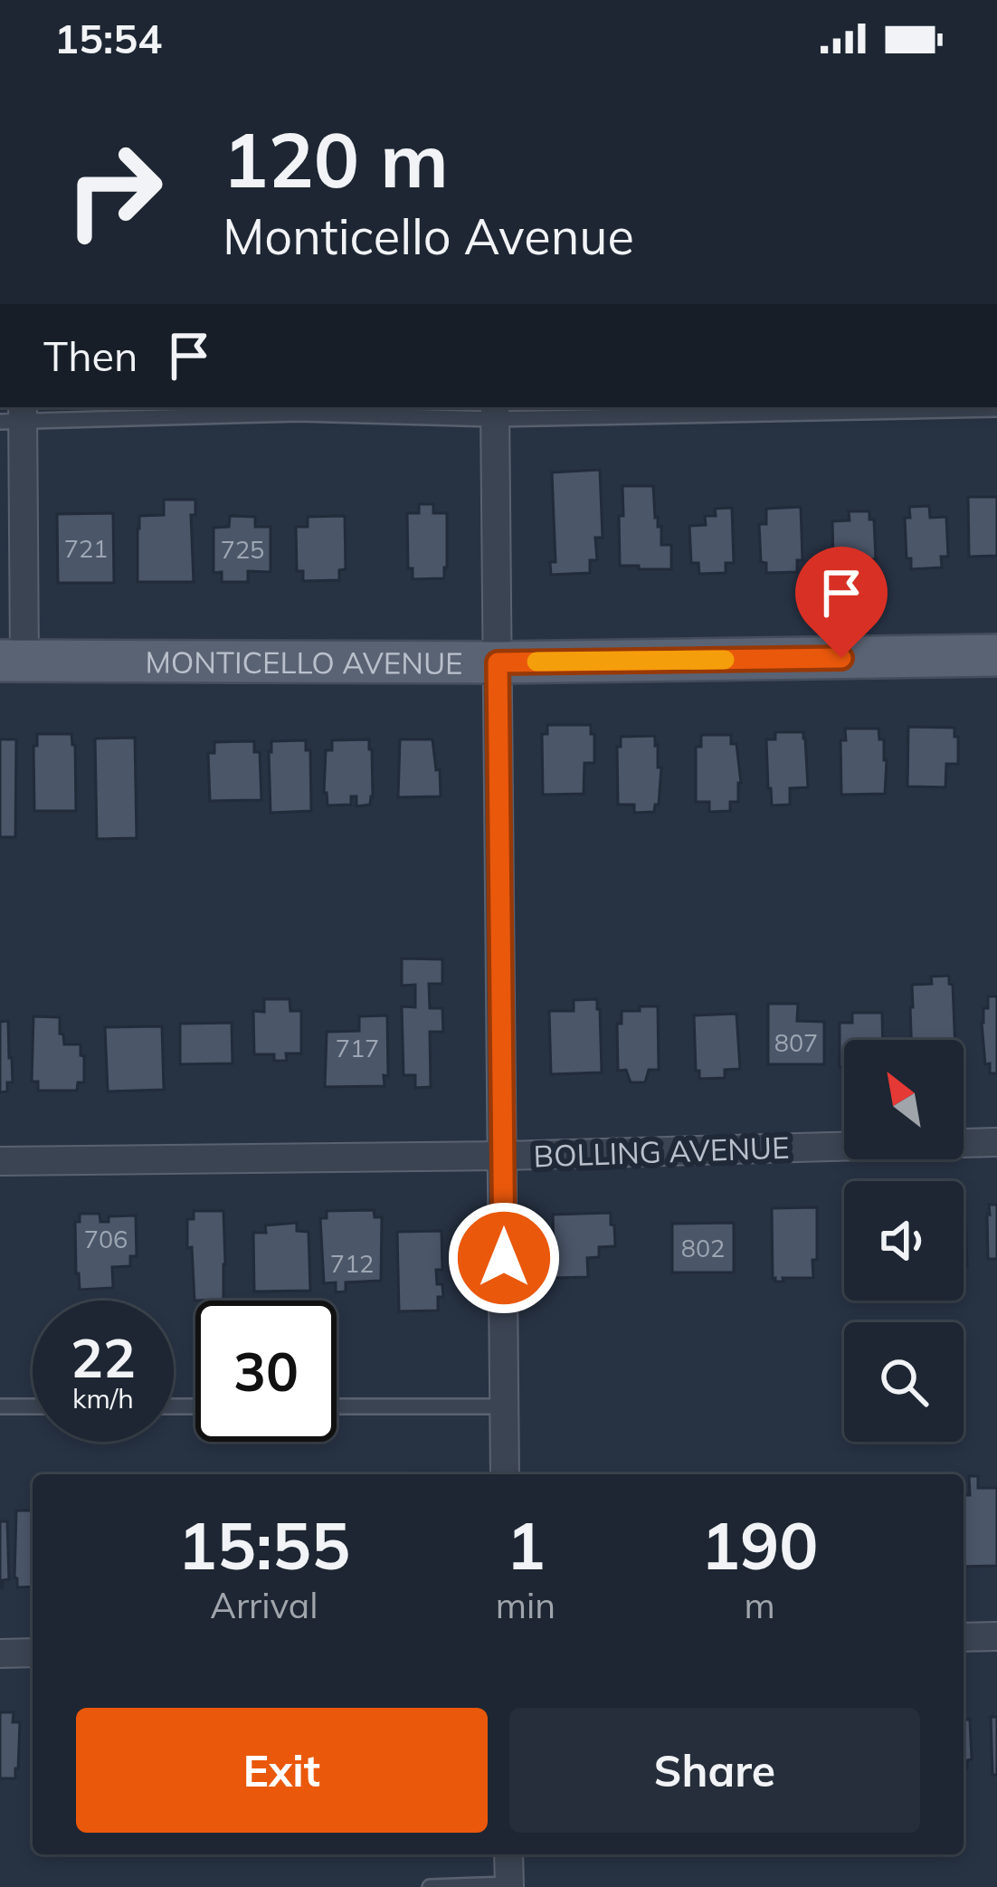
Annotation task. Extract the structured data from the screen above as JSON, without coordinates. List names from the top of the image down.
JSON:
{
  "streets": {
    "main road": ["MONTICELLO AVENUE"],
    "street": ["BOLLING AVENUE"]
  },
  "house_numbers": [
    "721",
    "725",
    "807",
    "717",
    "706",
    "802",
    "712"
  ],
  "north": "top left",
  "page": {
    "status": "15:54",
    "turn": ["120 m", "Monticello Avenue"],
    "then": "Then",
    "speed": "22 km/h",
    "limit": "30",
    "eta": [
      "15:55",
      "Arrival",
      "1",
      "min",
      "190",
      "m"
    ],
    "buttons": ["Exit", "Share"]
  }
}
